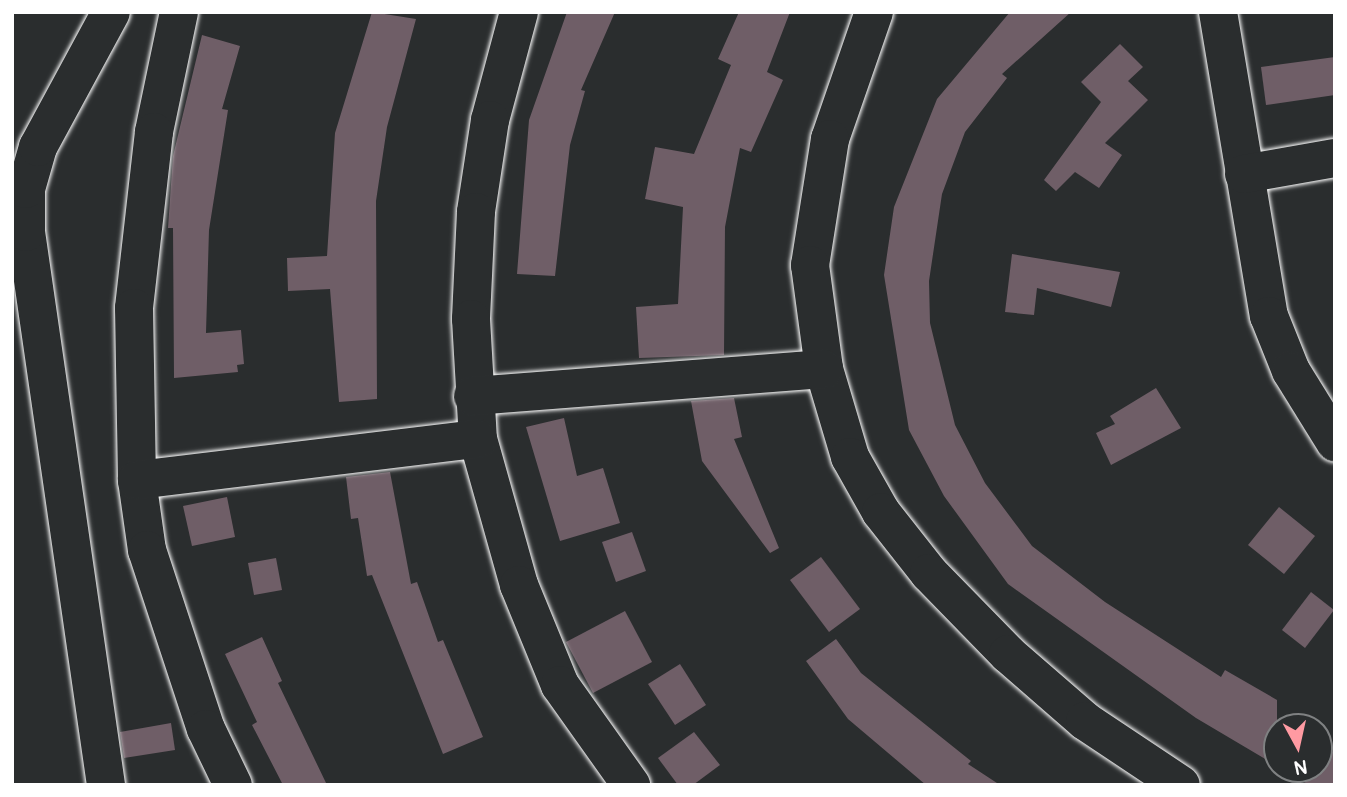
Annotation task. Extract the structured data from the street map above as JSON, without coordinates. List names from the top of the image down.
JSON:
{
  "north": "bottom"
}
